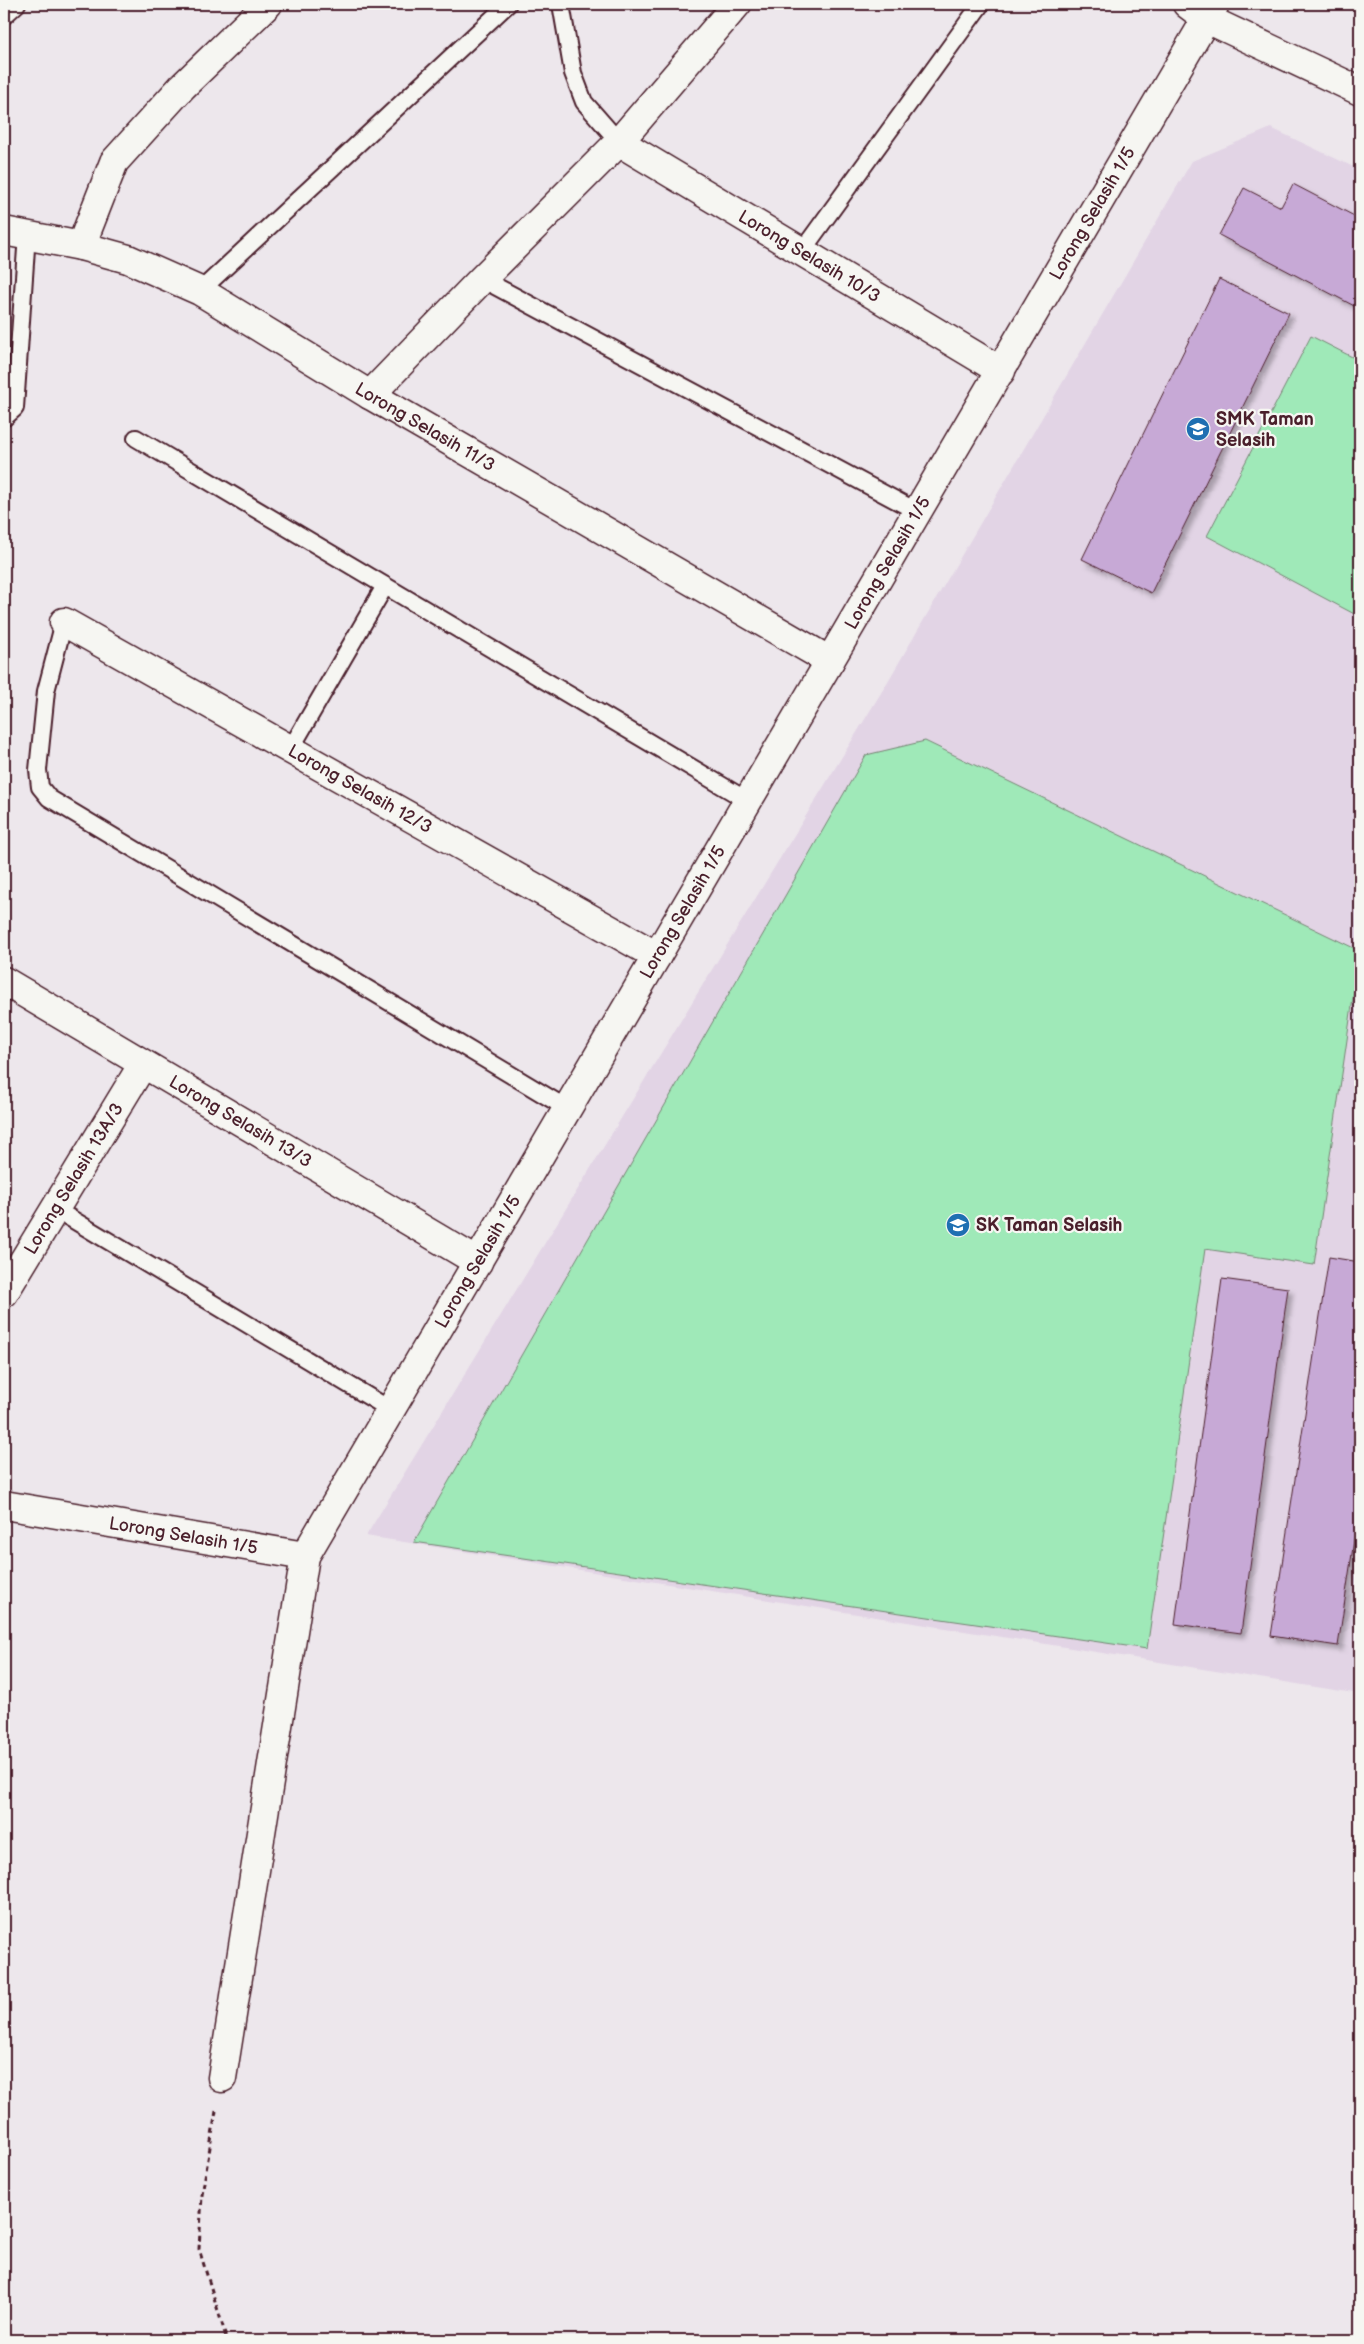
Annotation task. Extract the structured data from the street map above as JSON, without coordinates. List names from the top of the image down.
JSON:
{
  "streets": {
    "street": [
      "Lorong Selasih 1/5",
      "Lorong Selasih 10/3",
      "Lorong Selasih 11/3",
      "Lorong Selasih 12/3",
      "Lorong Selasih 13/3",
      "Lorong Selasih 13A/3"
    ]
  },
  "crossings": [
    ["Lorong Selasih 1/5", "Lorong Selasih 10/3"],
    ["Lorong Selasih 1/5", "Lorong Selasih 11/3"],
    ["Lorong Selasih 1/5", "Lorong Selasih 12/3"],
    ["Lorong Selasih 1/5", "Lorong Selasih 13/3"],
    ["Lorong Selasih 13/3", "Lorong Selasih 13A/3"]
  ],
  "places": {
    "school or university": ["SMK Taman Selasih", "SK Taman Selasih"]
  }
}
